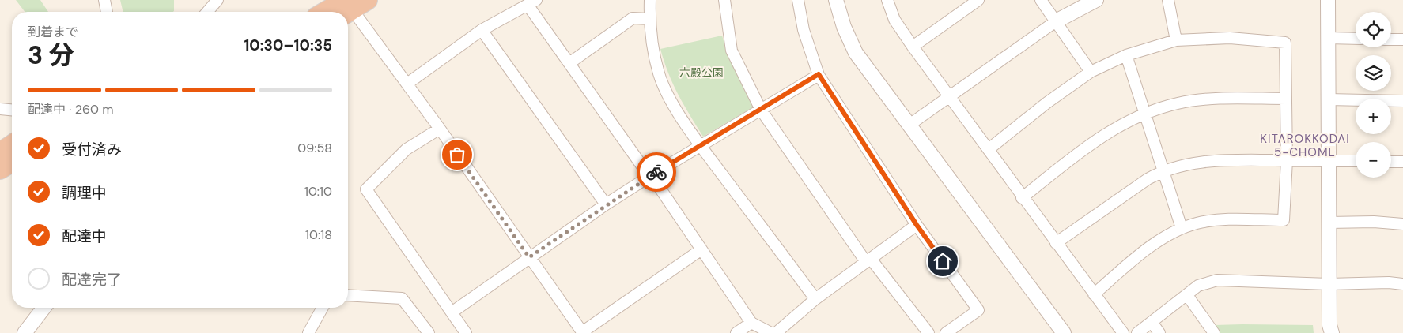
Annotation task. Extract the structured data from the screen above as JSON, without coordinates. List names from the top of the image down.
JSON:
{
  "districts": ["KITAROKKODAI 5-CHOME"],
  "parks": ["六殿公園"],
  "page": {
    "map_buttons": ["+", "−"],
    "heading": ["3 分", "到着まで", "10:30–10:35"],
    "bar": "配達中 · 260 m",
    "list": [
      ["受付済み", "09:58"],
      ["調理中", "10:10"],
      ["配達中", "10:18"],
      "配達完了"
    ]
  }
}
